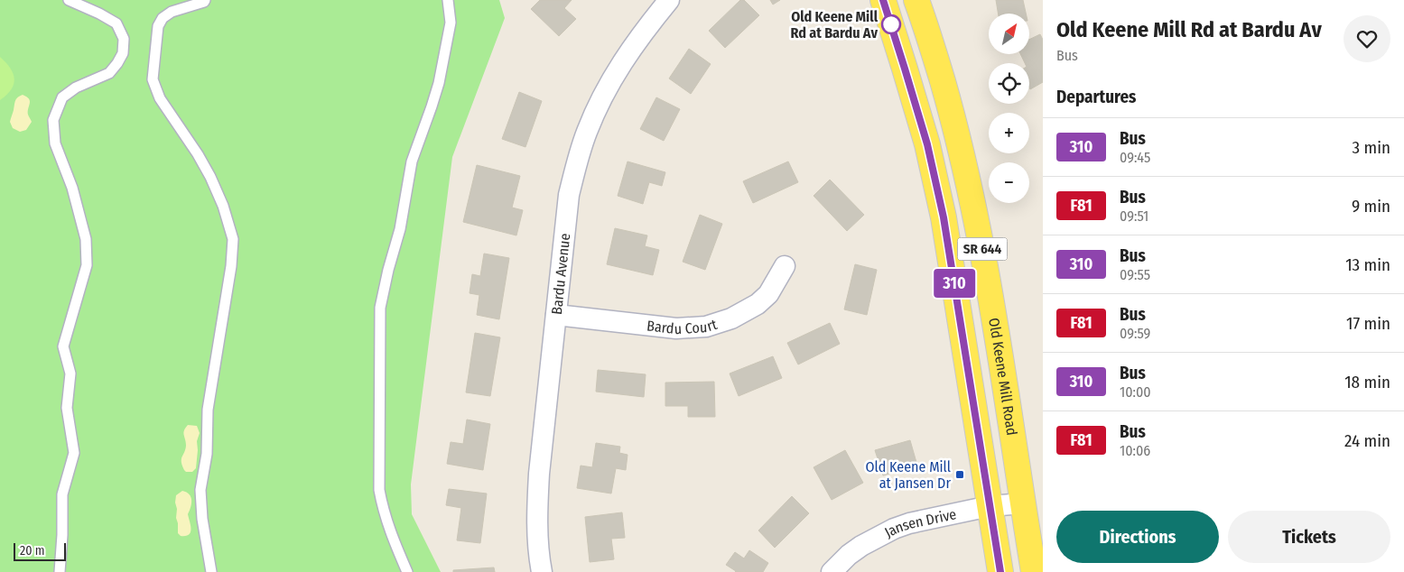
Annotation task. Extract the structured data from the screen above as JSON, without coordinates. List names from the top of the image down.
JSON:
{
  "streets": {
    "main road": ["SR 644", "Old Keene Mill Road"],
    "street": ["Bardu Avenue", "Bardu Court", "Jansen Drive"]
  },
  "crossings": [
    ["SR 644", "Jansen Drive"],
    ["Bardu Avenue", "Bardu Court"],
    ["Old Keene Mill Road", "Jansen Drive"]
  ],
  "places": {
    "other": ["Old Keene Mill Rd at Bardu Av"],
    "transit": ["Old Keene Mill at Jansen Dr"]
  },
  "lines": ["bus line 310"],
  "scale_bar": "20 m",
  "north": "top right",
  "page": {
    "on_map": "310",
    "heading": [
      ["Old Keene Mill Rd at Bardu Av", "Bus"],
      "Departures"
    ],
    "map_buttons": ["+", "−"],
    "list": [
      {
        "mark": "310",
        "name": "Bus",
        "note": "09:45",
        "value": "3 min"
      },
      {
        "mark": "F81",
        "name": "Bus",
        "note": "09:51",
        "value": "9 min"
      },
      {
        "mark": "310",
        "name": "Bus",
        "note": "09:55",
        "value": "13 min"
      },
      {
        "mark": "F81",
        "name": "Bus",
        "note": "09:59",
        "value": "17 min"
      },
      {
        "mark": "310",
        "name": "Bus",
        "note": "10:00",
        "value": "18 min"
      },
      {
        "mark": "F81",
        "name": "Bus",
        "note": "10:06",
        "value": "24 min"
      }
    ],
    "buttons": ["Directions", "Tickets"],
    "scale": "20 m"
  }
}
